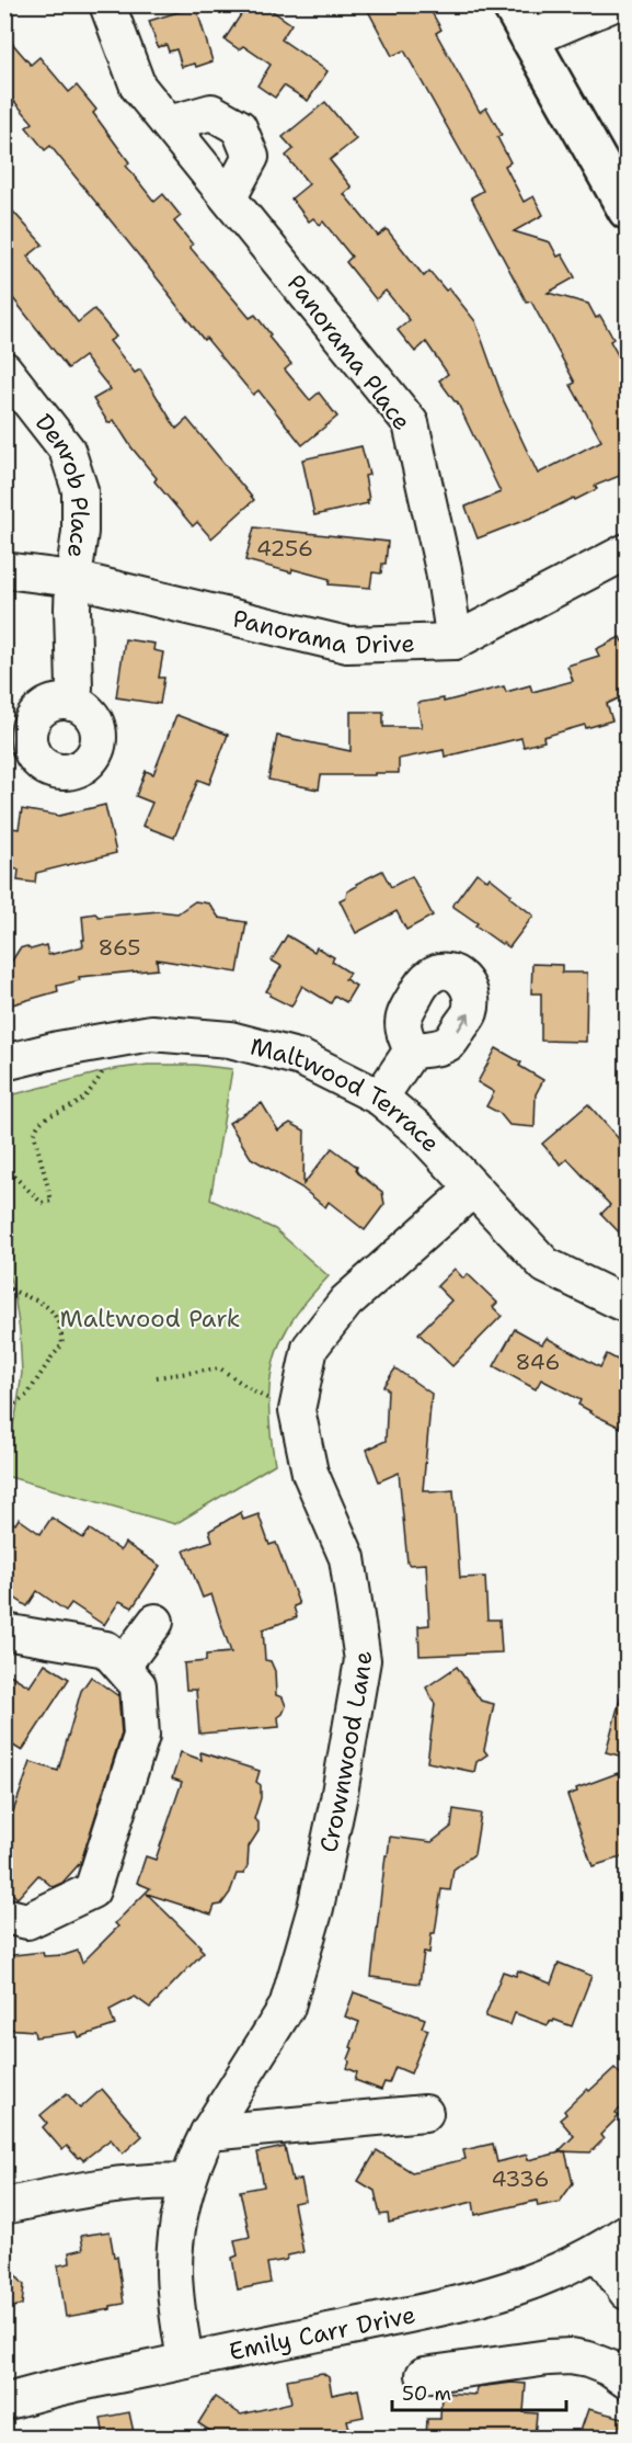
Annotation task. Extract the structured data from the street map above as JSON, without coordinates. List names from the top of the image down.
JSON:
{
  "streets": {
    "street": [
      "Panorama Place",
      "Denrob Place",
      "Panorama Drive",
      "Maltwood Terrace",
      "Crownwood Lane",
      "Emily Carr Drive"
    ]
  },
  "crossings": [
    ["Panorama Place", "Panorama Drive"],
    ["Denrob Place", "Panorama Drive"],
    ["Maltwood Terrace", "Crownwood Lane"],
    ["Crownwood Lane", "Emily Carr Drive"]
  ],
  "parks": ["Maltwood Park"],
  "house_numbers": [
    "4256",
    "865",
    "846",
    "4336"
  ],
  "scale_bar": "50 m"
}
